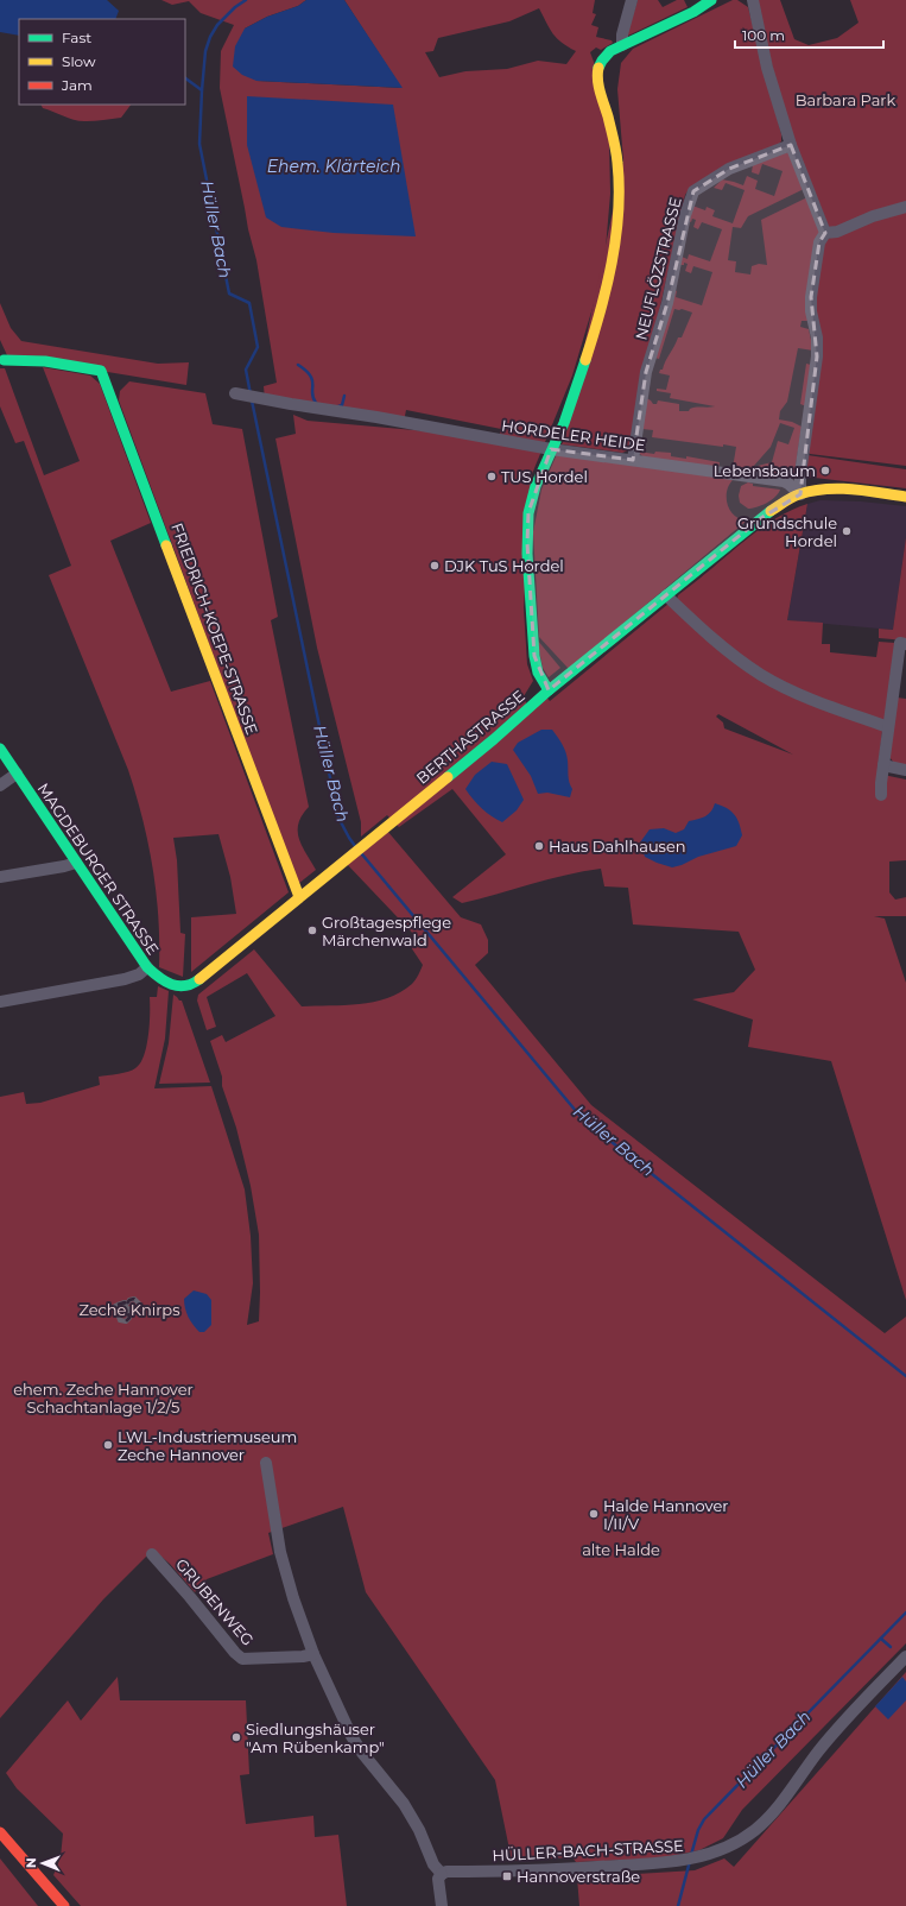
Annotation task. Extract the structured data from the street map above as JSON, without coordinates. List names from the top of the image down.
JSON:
{
  "streets": {
    "street": [
      "NEUFLÖZSTRASSE",
      "HORDELER HEIDE",
      "FRIEDRICH-KOEPE-STRASSE",
      "BERTHASTRASSE",
      "MAGDEBURGER STRASSE",
      "GRUBENWEG",
      "HÜLLER-BACH-STRASSE"
    ]
  },
  "crossings": [
    ["NEUFLÖZSTRASSE", "HORDELER HEIDE"],
    ["HORDELER HEIDE", "BERTHASTRASSE"],
    ["FRIEDRICH-KOEPE-STRASSE", "BERTHASTRASSE"],
    ["BERTHASTRASSE", "MAGDEBURGER STRASSE"]
  ],
  "water": ["Ehem. Klärteich", "Hüller Bach"],
  "parks": [
    "Barbara Park",
    "Zeche Knirps",
    "ehem. Zeche Hannover Schachtanlage 1/2/5",
    "alte Halde"
  ],
  "places": {
    "other": [
      "Lebensbaum",
      "TUS Hordel",
      "Grundschule Hordel",
      "DJK TuS Hordel",
      "Haus Dahlhausen",
      "Großtagespflege Märchenwald",
      "LWL-Industriemuseum Zeche Hannover",
      "Halde Hannover I/II/V",
      "Siedlungshäuser \"Am Rübenkamp\""
    ],
    "transit": ["Hannoverstraße"]
  },
  "legend": ["Fast", "Slow", "Jam"],
  "scale_bar": "100 m",
  "north": "left"
}
